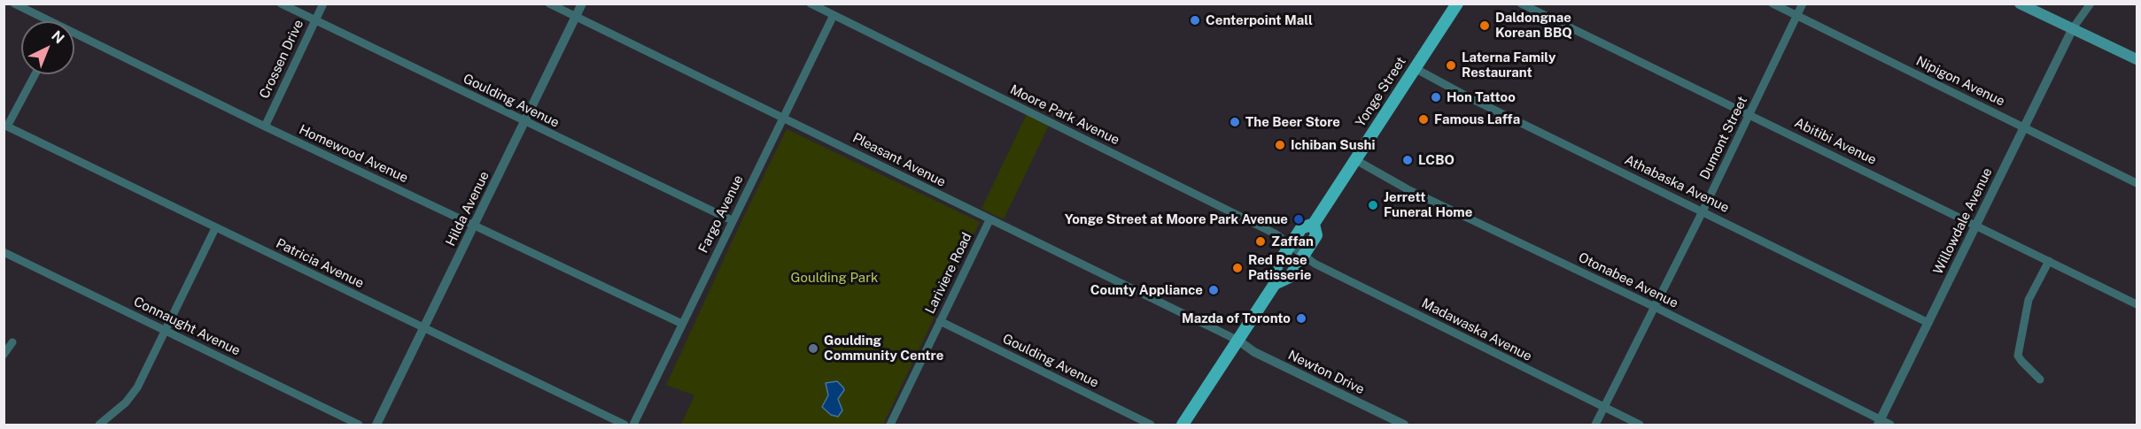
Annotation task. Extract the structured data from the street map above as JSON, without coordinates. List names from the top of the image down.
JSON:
{
  "streets": {
    "main road": ["Yonge Street"],
    "street": [
      "Crossen Drive",
      "Nipigon Avenue",
      "Goulding Avenue",
      "Moore Park Avenue",
      "Dumont Street",
      "Abitibi Avenue",
      "Homewood Avenue",
      "Pleasant Avenue",
      "Athabaska Avenue",
      "Hilda Avenue",
      "Fargo Avenue",
      "Willowdale Avenue",
      "Patricia Avenue",
      "Lariviere Road",
      "Otonabee Avenue",
      "Connaught Avenue",
      "Madawaska Avenue",
      "Newton Drive"
    ]
  },
  "crossings": [
    ["Crossen Drive", "Goulding Avenue"],
    ["Crossen Drive", "Homewood Avenue"],
    ["Nipigon Avenue", "Dumont Street"],
    ["Nipigon Avenue", "Willowdale Avenue"],
    ["Yonge Street", "Moore Park Avenue"],
    ["Yonge Street", "Pleasant Avenue"],
    ["Yonge Street", "Athabaska Avenue"],
    ["Yonge Street", "Otonabee Avenue"],
    ["Yonge Street", "Madawaska Avenue"],
    ["Yonge Street", "Newton Drive"],
    ["Goulding Avenue", "Hilda Avenue"],
    ["Goulding Avenue", "Fargo Avenue"],
    ["Goulding Avenue", "Lariviere Road"],
    ["Moore Park Avenue", "Fargo Avenue"],
    ["Moore Park Avenue", "Madawaska Avenue"],
    ["Dumont Street", "Abitibi Avenue"],
    ["Dumont Street", "Athabaska Avenue"],
    ["Dumont Street", "Otonabee Avenue"],
    ["Dumont Street", "Madawaska Avenue"],
    ["Abitibi Avenue", "Willowdale Avenue"],
    ["Homewood Avenue", "Hilda Avenue"],
    ["Homewood Avenue", "Fargo Avenue"],
    ["Pleasant Avenue", "Hilda Avenue"],
    ["Pleasant Avenue", "Fargo Avenue"],
    ["Pleasant Avenue", "Lariviere Road"],
    ["Pleasant Avenue", "Newton Drive"],
    ["Athabaska Avenue", "Willowdale Avenue"],
    ["Hilda Avenue", "Patricia Avenue"],
    ["Willowdale Avenue", "Otonabee Avenue"]
  ],
  "parks": ["Goulding Park"],
  "places": [
    "Centerpoint Mall",
    "Daldongnae Korean BBQ",
    "Laterna Family Restaurant",
    "Hon Tattoo",
    "Famous Laffa",
    "The Beer Store",
    "Ichiban Sushi",
    "LCBO",
    "Jerrett Funeral Home",
    "Yonge Street at Moore Park Avenue",
    "Zaffan",
    "Red Rose Patisserie",
    "County Appliance",
    "Mazda of Toronto",
    "Goulding Community Centre"
  ],
  "north": "top right"
}
